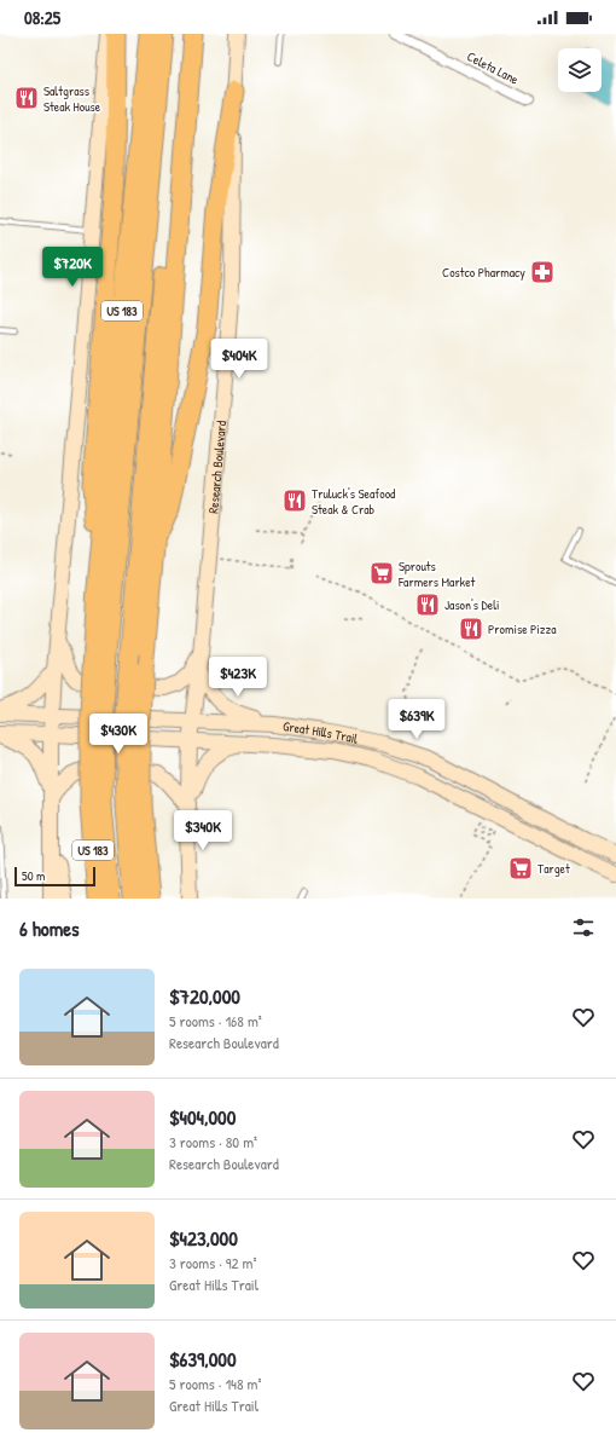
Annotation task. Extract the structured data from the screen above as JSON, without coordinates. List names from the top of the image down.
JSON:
{
  "streets": {
    "highway": ["US 183"],
    "main road": ["Research Boulevard", "Great Hills Trail"],
    "street": ["Celeta Lane"]
  },
  "crossings": [
    ["Research Boulevard", "Great Hills Trail"]
  ],
  "places": {
    "restaurant": [
      "Saltgrass Steak House",
      "Truluck's Seafood Steak & Crab",
      "Jason's Deli",
      "Promise Pizza"
    ],
    "pharmacy": ["Costco Pharmacy"],
    "supermarket": ["Sprouts Farmers Market", "Target"]
  },
  "scale_bar": "50 m",
  "page": {
    "status": "08:25",
    "price": [
      "$720K",
      "$404K",
      "$423K",
      "$639K",
      "$430K",
      "$340K"
    ],
    "scale": "50 m",
    "heading": "6 homes",
    "list": [
      {
        "name": "$720,000",
        "note": "5 rooms · 168 m² · Research Boulevard"
      },
      {
        "name": "$404,000",
        "note": "3 rooms · 80 m² · Research Boulevard"
      },
      {
        "name": "$423,000",
        "note": "3 rooms · 92 m² · Great Hills Trail"
      },
      {
        "name": "$639,000",
        "note": "5 rooms · 148 m² · Great Hills Trail"
      }
    ]
  }
}
